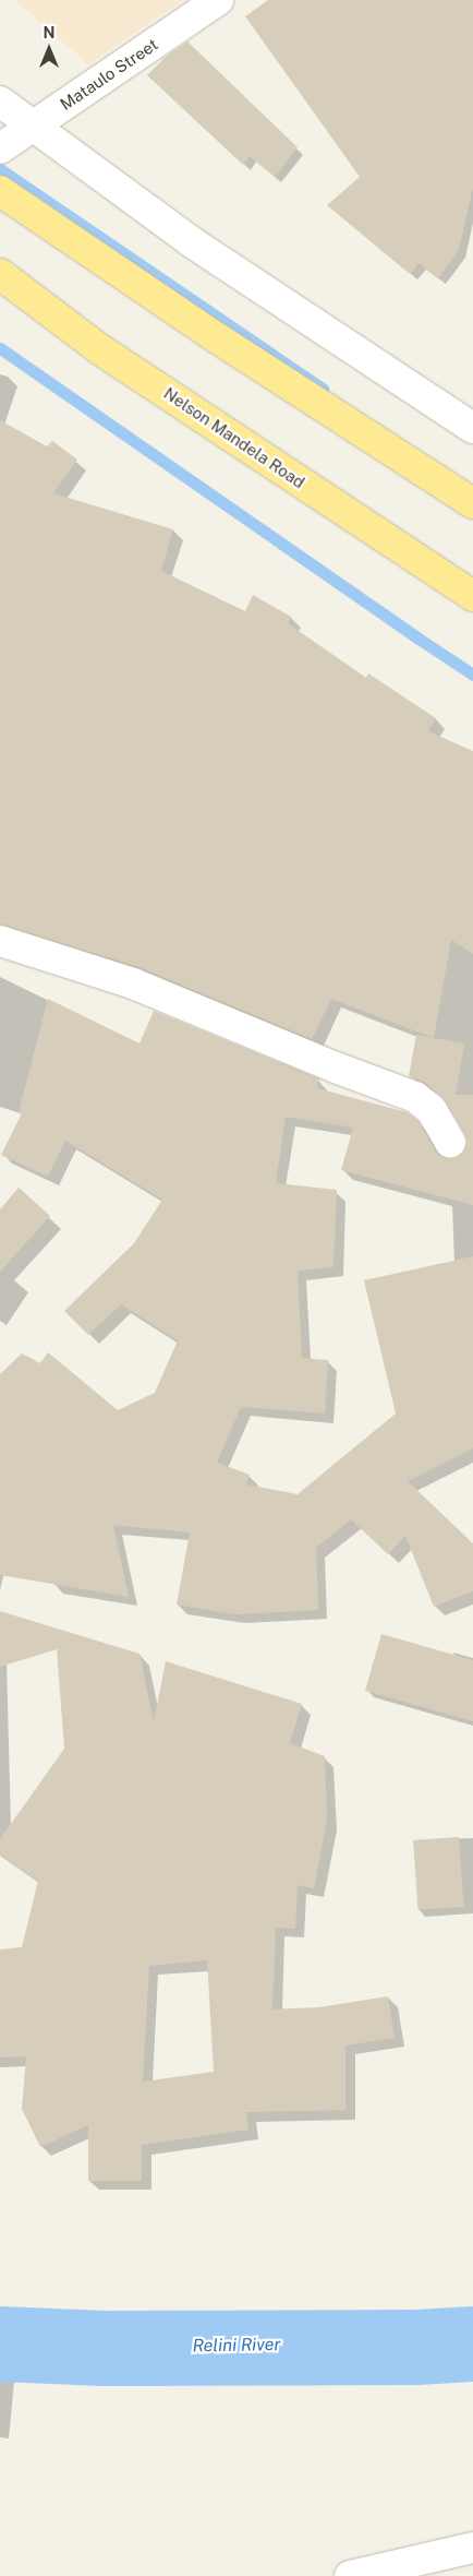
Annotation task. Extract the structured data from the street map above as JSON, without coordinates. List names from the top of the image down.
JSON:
{
  "streets": {
    "main road": ["Nelson Mandela Road"],
    "street": ["Mataulo Street"]
  },
  "water": ["Relini River"],
  "north": "top"
}
